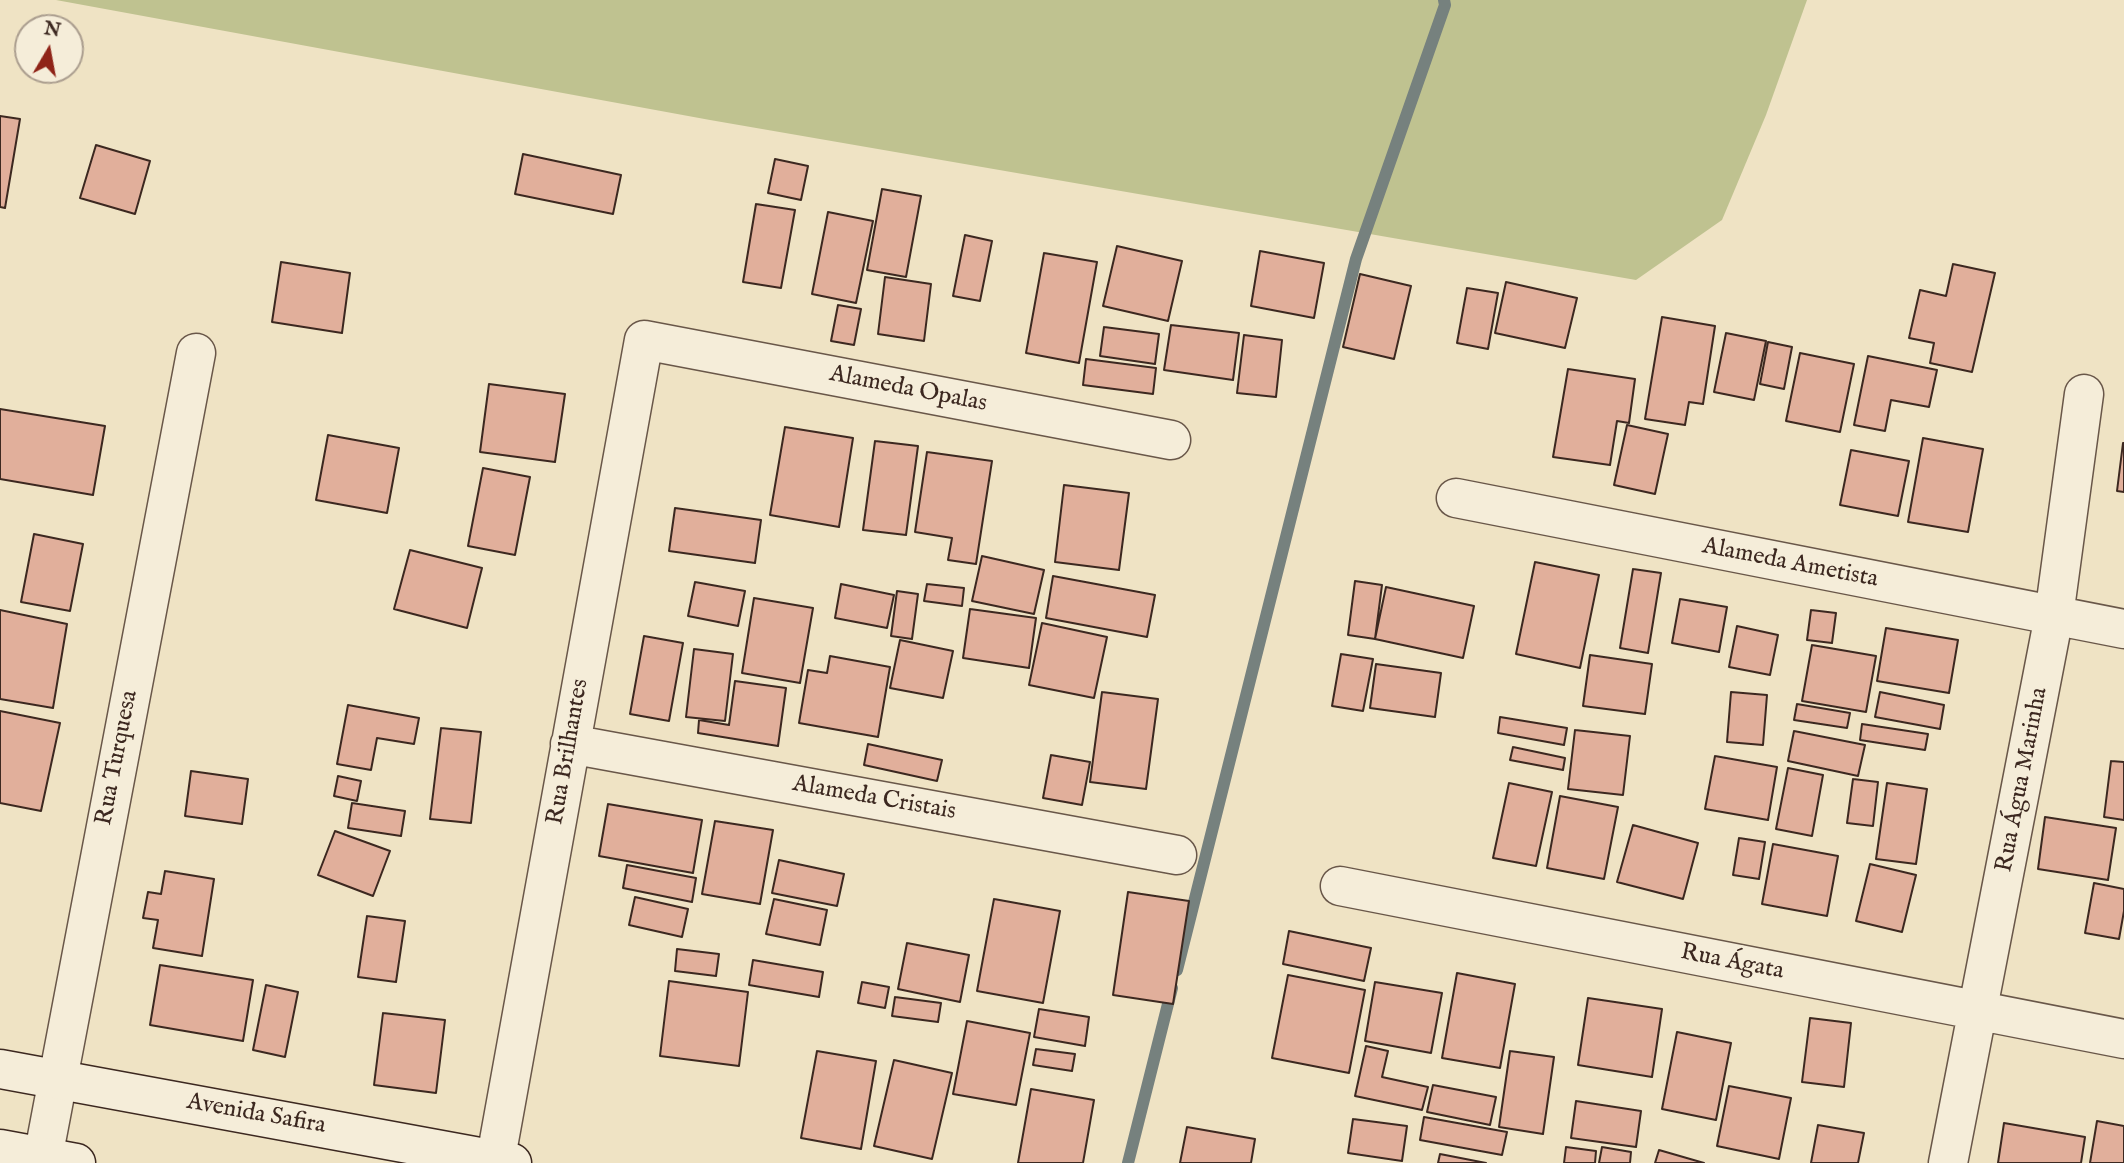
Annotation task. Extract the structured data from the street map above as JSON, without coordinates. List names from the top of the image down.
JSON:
{
  "streets": {
    "street": [
      "Alameda Opalas",
      "Alameda Ametista",
      "Rua Brilhantes",
      "Rua Turquesa",
      "Rua Água Marinha",
      "Alameda Cristais",
      "Rua Ágata",
      "Avenida Safira"
    ]
  },
  "crossings": [
    ["Alameda Opalas", "Rua Brilhantes"],
    ["Alameda Ametista", "Rua Água Marinha"],
    ["Rua Brilhantes", "Alameda Cristais"],
    ["Rua Brilhantes", "Avenida Safira"],
    ["Rua Turquesa", "Avenida Safira"],
    ["Rua Água Marinha", "Rua Ágata"]
  ],
  "north": "top"
}
